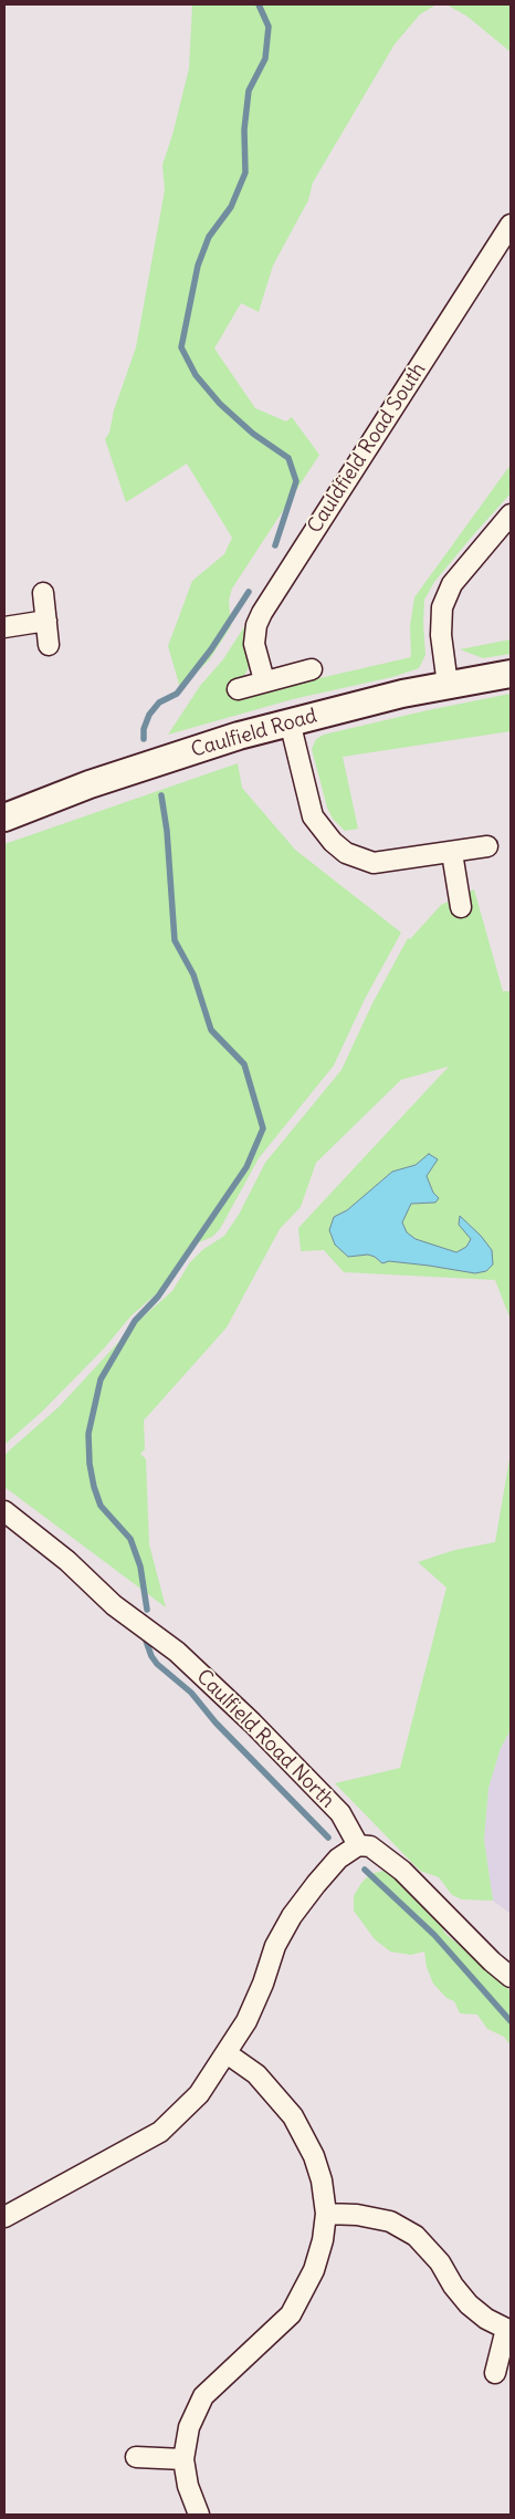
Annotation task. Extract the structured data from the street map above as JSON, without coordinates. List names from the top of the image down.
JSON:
{
  "streets": {
    "street": ["Cauldfield Road South", "Caulfield Road", "Caulfield Road North"]
  }
}
